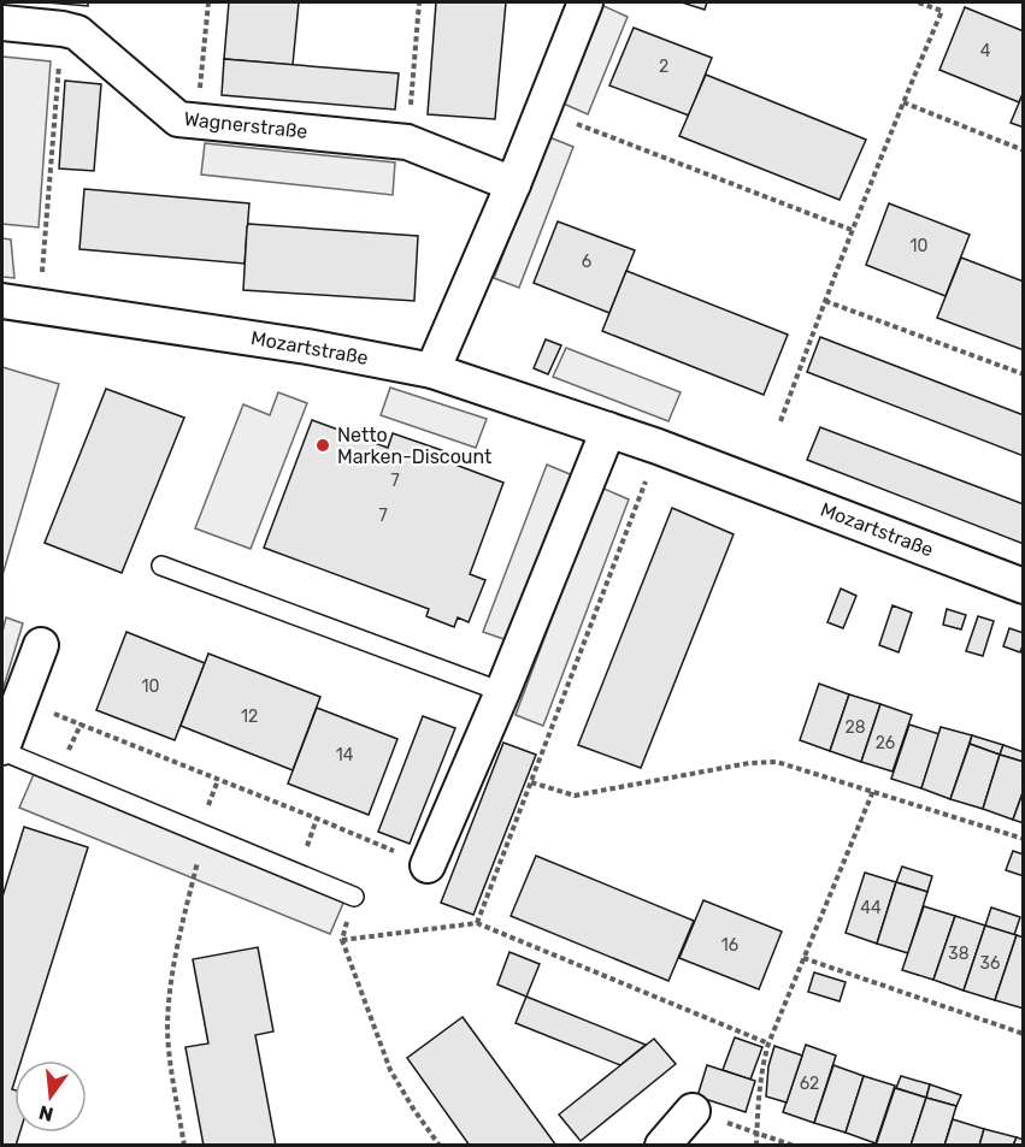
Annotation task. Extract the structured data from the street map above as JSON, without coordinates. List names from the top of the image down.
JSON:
{
  "streets": {
    "street": ["Wagnerstraße", "Mozartstraße"]
  },
  "places": ["Netto Marken-Discount"],
  "house_numbers": [
    "4",
    "2",
    "10",
    "6",
    "7",
    "7",
    "10",
    "12",
    "28",
    "26",
    "14",
    "44",
    "16",
    "38",
    "36",
    "62"
  ],
  "north": "bottom"
}
